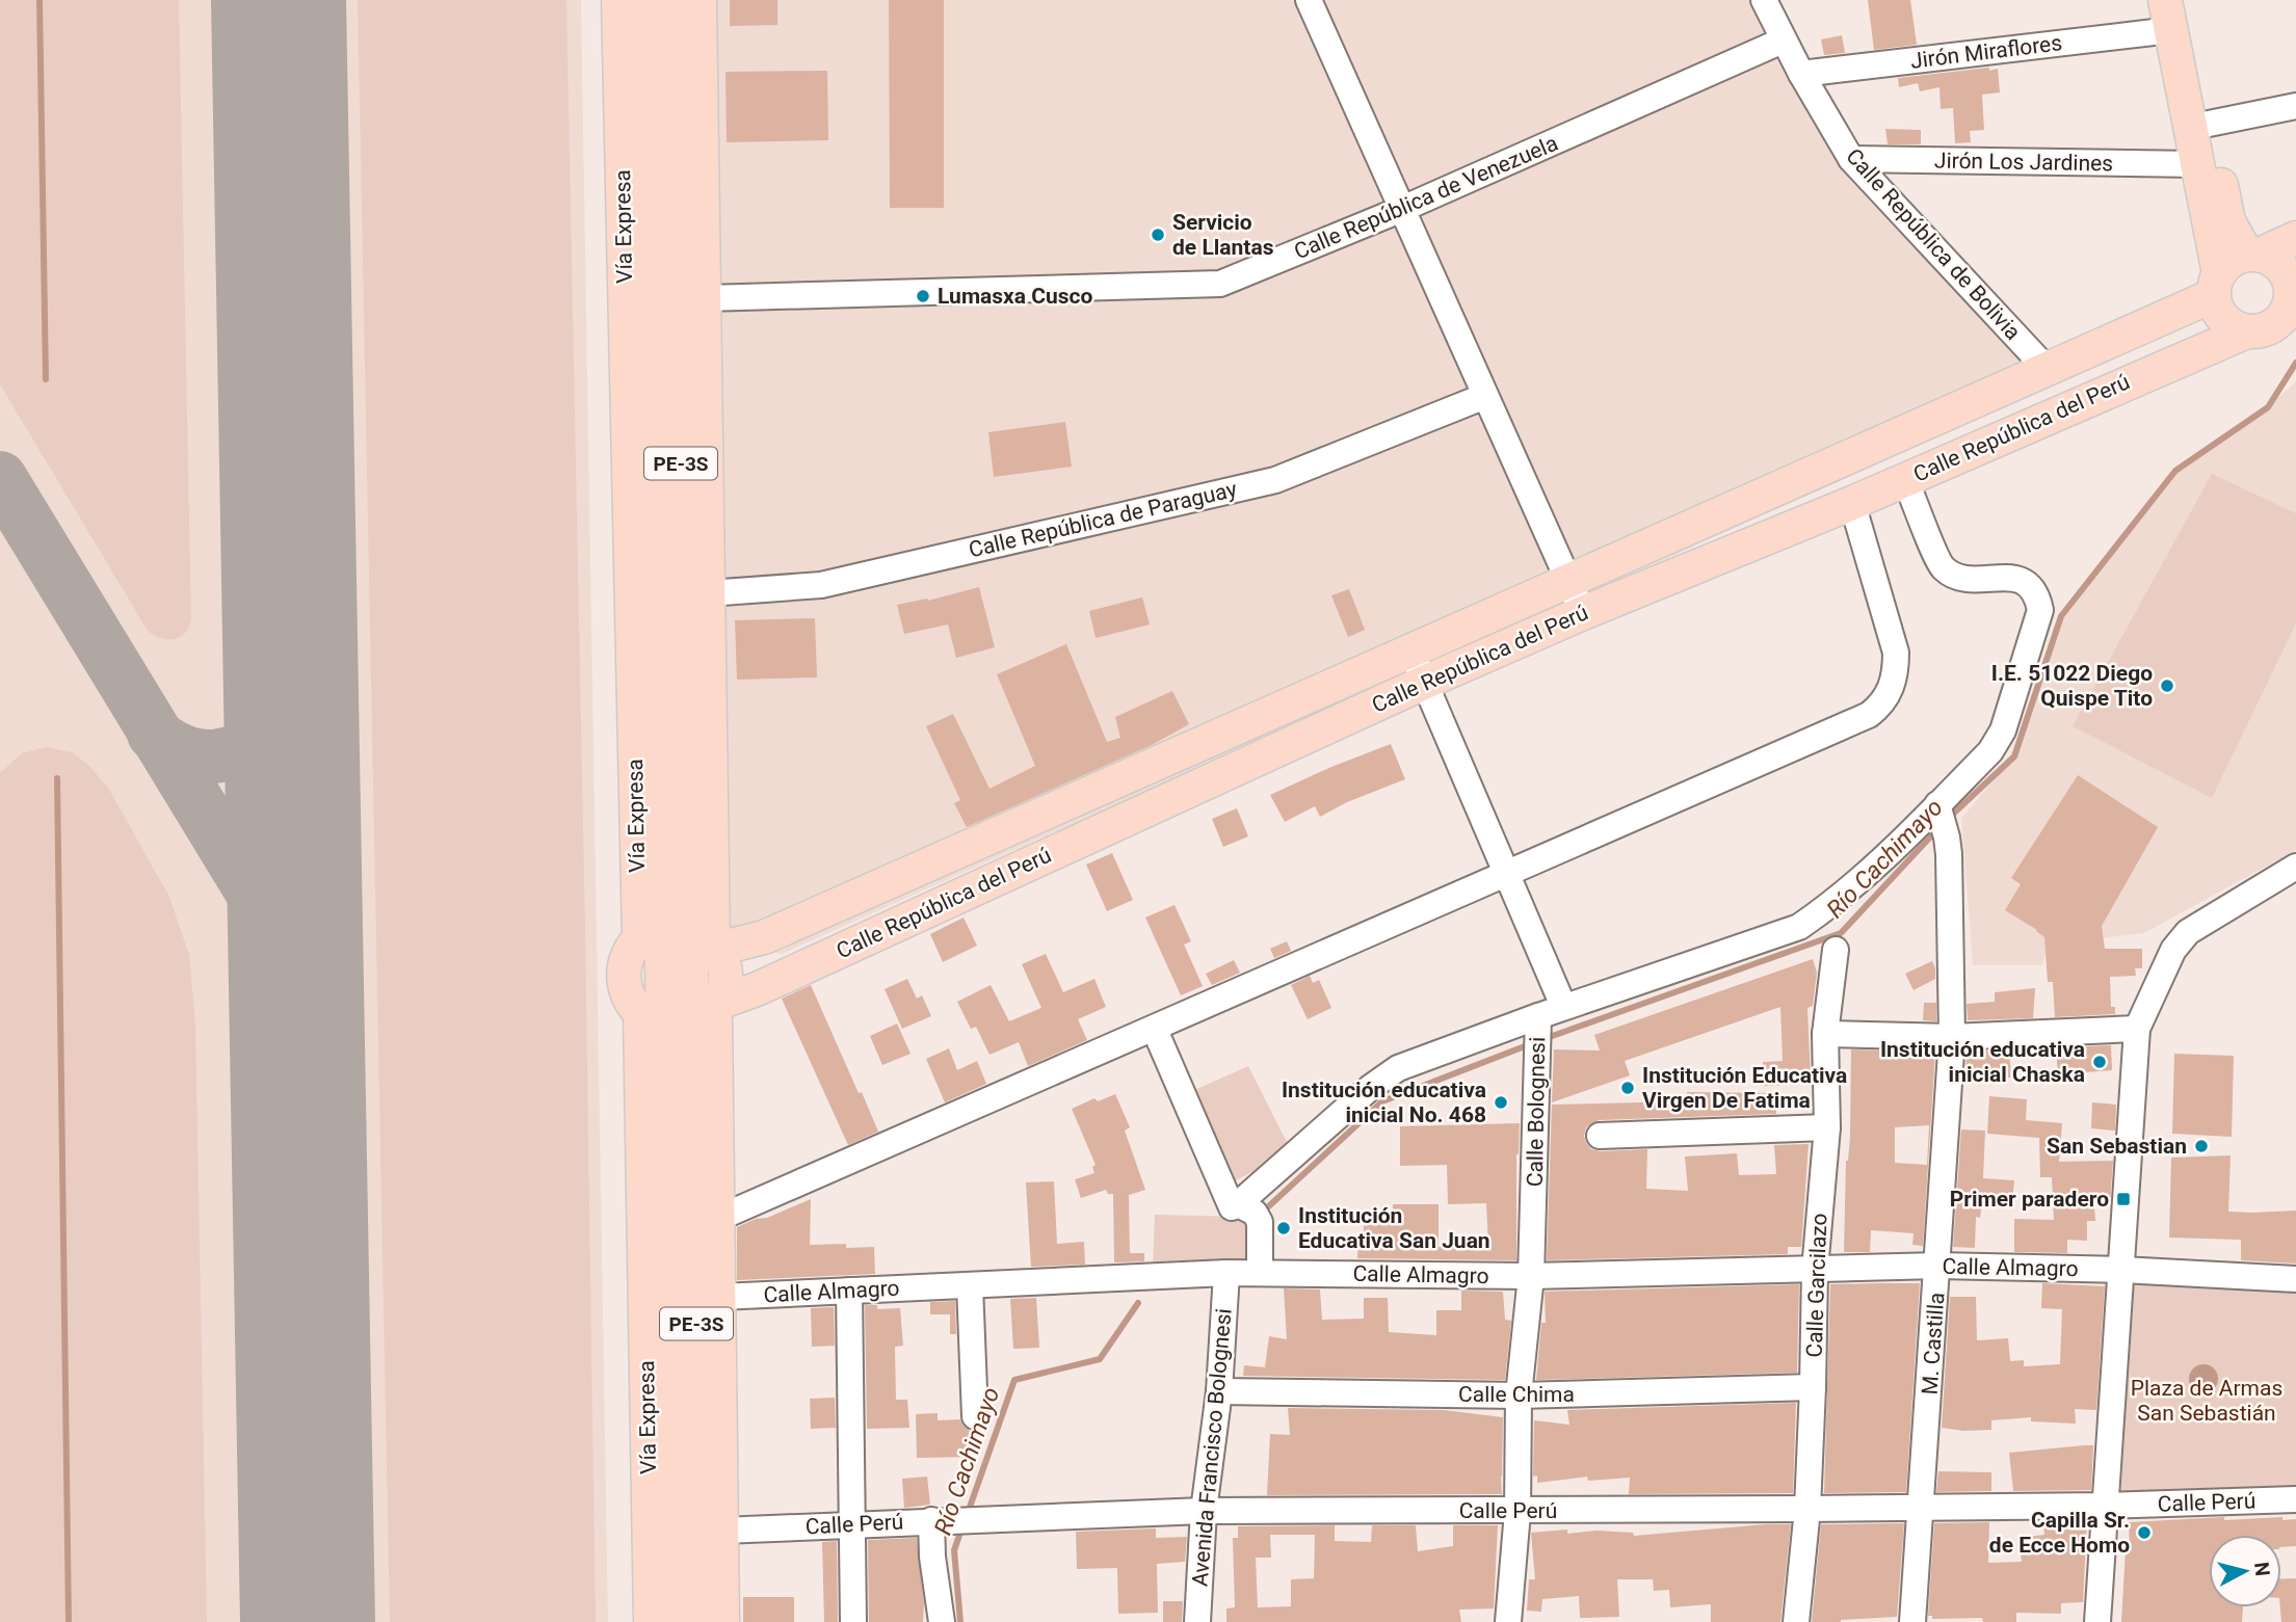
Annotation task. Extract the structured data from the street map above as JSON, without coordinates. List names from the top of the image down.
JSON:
{
  "streets": {
    "main road": ["Vía Expresa", "Calle República del Perú", "PE-3S"],
    "street": [
      "Jirón Miraflores",
      "Jirón Los Jardines",
      "Calle República de Venezuela",
      "Calle República de Bolivia",
      "Calle República de Paraguay",
      "Calle Bolognesi",
      "Calle Almagro",
      "Calle Garcilazo",
      "M. Castilla",
      "Calle Chima",
      "Avenida Francisco Bolognesi",
      "Calle Perú"
    ]
  },
  "crossings": [
    ["Jirón Miraflores", "Calle República de Bolivia"],
    ["Jirón Los Jardines", "Calle República de Bolivia"],
    ["Calle República de Venezuela", "Vía Expresa"],
    ["Calle República de Venezuela", "Calle República de Bolivia"],
    ["Vía Expresa", "Calle República del Perú"],
    ["Vía Expresa", "Calle República de Paraguay"],
    ["Vía Expresa", "Calle Almagro"],
    ["Vía Expresa", "Calle Perú"],
    ["Calle República de Bolivia", "Calle República del Perú"],
    ["Calle República del Perú", "Calle Bolognesi"],
    ["Calle Bolognesi", "Calle Almagro"],
    ["Calle Bolognesi", "M. Castilla"],
    ["Calle Bolognesi", "Calle Chima"],
    ["Calle Bolognesi", "Calle Perú"],
    ["Calle Almagro", "Calle Garcilazo"],
    ["Calle Almagro", "M. Castilla"],
    ["Calle Almagro", "Avenida Francisco Bolognesi"],
    ["Calle Garcilazo", "Calle Chima"],
    ["Calle Garcilazo", "Calle Perú"],
    ["M. Castilla", "Calle Perú"],
    ["Calle Chima", "Avenida Francisco Bolognesi"],
    ["Avenida Francisco Bolognesi", "Calle Perú"]
  ],
  "water": ["Río Cachimayo"],
  "parks": ["Plaza de Armas San Sebastián"],
  "places": {
    "other": [
      "Servicio de Llantas",
      "Lumasxa Cusco",
      "I.E. 51022 Diego Quispe Tito",
      "Institución educativa inicial Chaska",
      "Institución Educativa Virgen De Fatima",
      "Institución educativa inicial No. 468",
      "San Sebastian",
      "Institución Educativa San Juan",
      "Capilla Sr. de Ecce Homo"
    ],
    "transit": ["Primer paradero"]
  },
  "north": "right"
}
